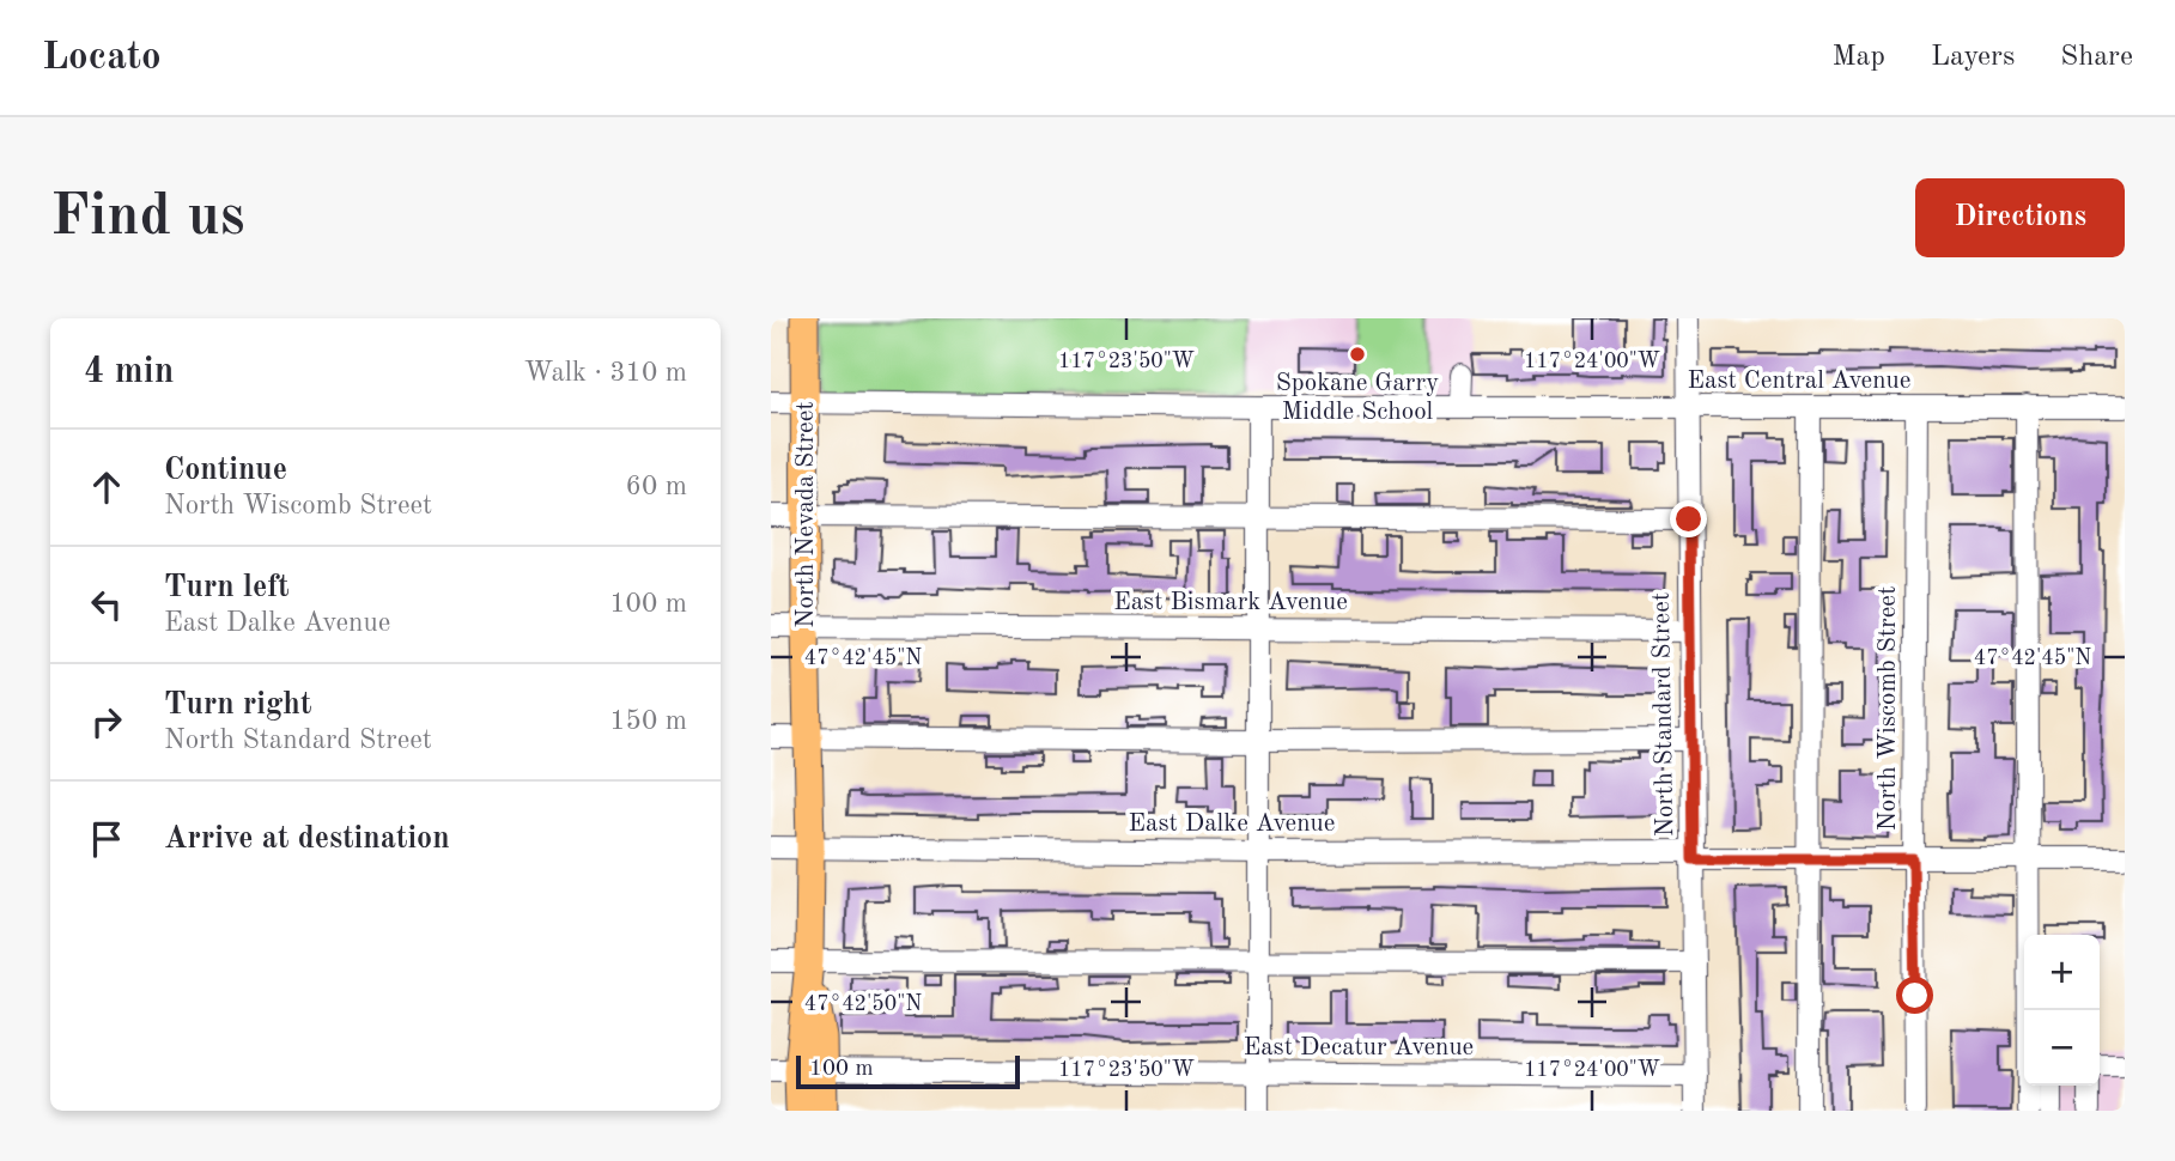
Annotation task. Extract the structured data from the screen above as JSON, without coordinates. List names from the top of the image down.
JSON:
{
  "streets": {
    "main road": ["North Nevada Street"],
    "street": [
      "East Central Avenue",
      "East Bismark Avenue",
      "North Wiscomb Street",
      "North Standard Street",
      "East Dalke Avenue",
      "East Decatur Avenue"
    ]
  },
  "crossings": [
    ["East Central Avenue", "North Nevada Street"],
    ["East Central Avenue", "North Wiscomb Street"],
    ["East Central Avenue", "North Standard Street"],
    ["North Nevada Street", "East Bismark Avenue"],
    ["North Nevada Street", "East Dalke Avenue"],
    ["North Nevada Street", "East Decatur Avenue"],
    ["East Bismark Avenue", "North Standard Street"],
    ["North Wiscomb Street", "East Dalke Avenue"],
    ["North Standard Street", "East Dalke Avenue"],
    ["North Standard Street", "East Decatur Avenue"]
  ],
  "places": ["Spokane Garry Middle School"],
  "scale_bar": "100 m",
  "page": {
    "header": "Locato",
    "nav": ["Map", "Layers", "Share"],
    "buttons": "Directions",
    "title": "Find us",
    "heading": ["4 min", "Walk · 310 m"],
    "list": [
      ["Continue", "North Wiscomb Street", "60 m"],
      ["Turn left", "East Dalke Avenue", "100 m"],
      ["Turn right", "North Standard Street", "150 m"],
      "Arrive at destination"
    ],
    "map_buttons": ["+", "−"],
    "scale": "100 m"
  },
  "coordinates": [
    "117°23'50\"W",
    "117°24'00\"W",
    "47°42'45\"N",
    "47°42'50\"N"
  ]
}
